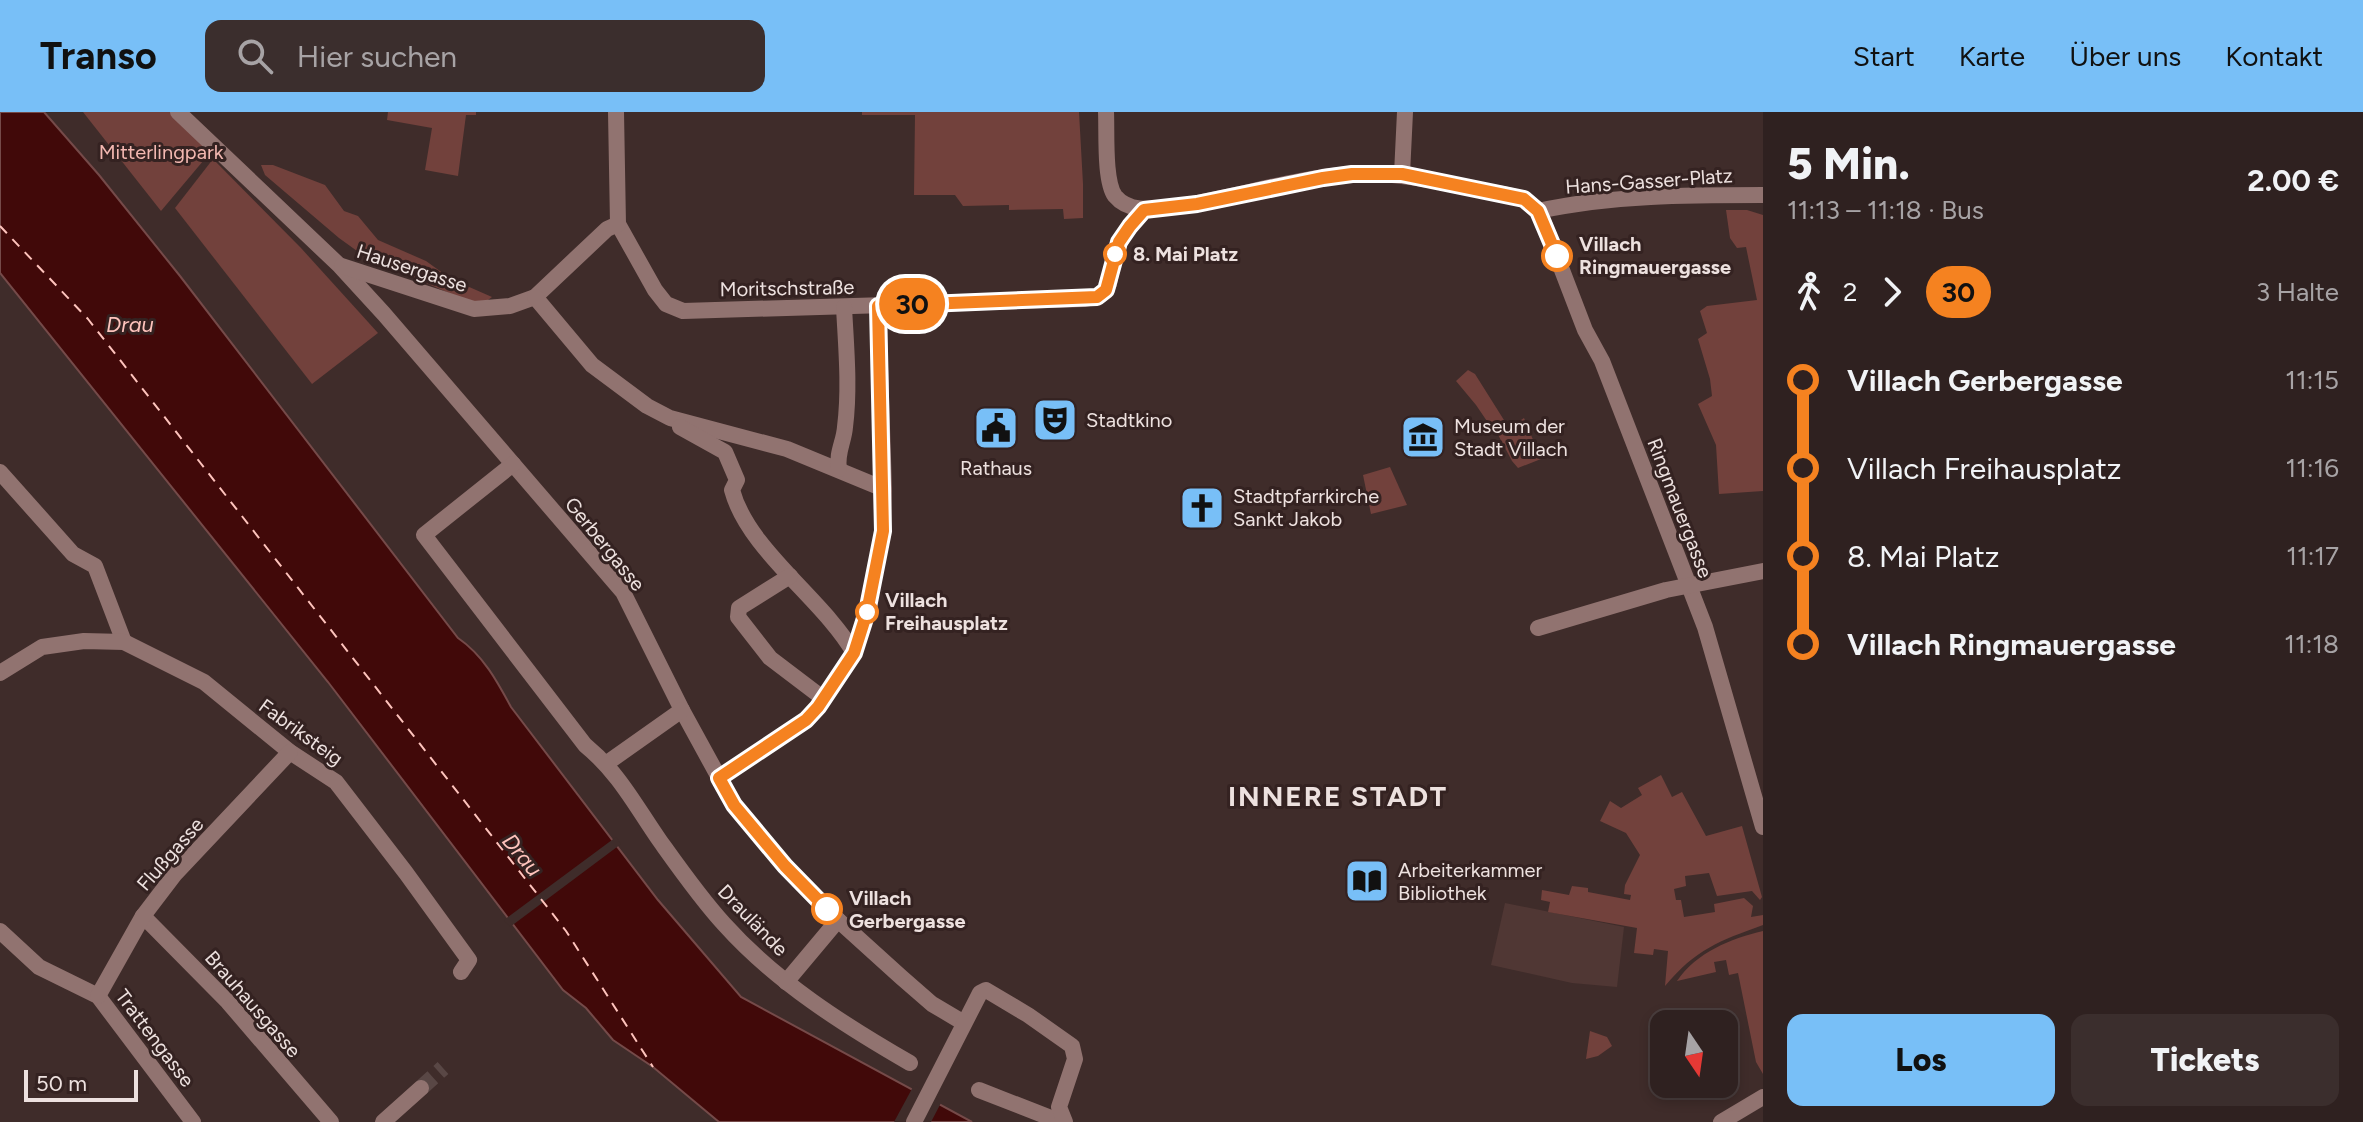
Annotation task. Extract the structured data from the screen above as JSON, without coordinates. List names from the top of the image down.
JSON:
{
  "streets": {
    "street": [
      "Hans-Gasser-Platz",
      "Hausergasse",
      "Moritschstraße",
      "Ringmauergasse",
      "Gerbergasse",
      "Fabriksteig",
      "Flußgasse",
      "Draulände",
      "Brauhausgasse",
      "Trattengasse"
    ]
  },
  "crossings": [
    ["Hans-Gasser-Platz", "Ringmauergasse"],
    ["Hausergasse", "Moritschstraße"],
    ["Hausergasse", "Gerbergasse"],
    ["Gerbergasse", "Draulände"],
    ["Fabriksteig", "Flußgasse"],
    ["Flußgasse", "Brauhausgasse"],
    ["Flußgasse", "Trattengasse"]
  ],
  "districts": ["INNERE STADT"],
  "water": ["Drau"],
  "parks": ["Mitterlingpark"],
  "places": {
    "other": [
      "8. Mai Platz",
      "Villach Ringmauergasse",
      "Villach Freihausplatz",
      "Villach Gerbergasse"
    ],
    "theatre": ["Stadtkino"],
    "public building": ["Rathaus"],
    "museum": ["Museum der Stadt Villach"],
    "church": ["Stadtpfarrkirche Sankt Jakob"],
    "library": ["Arbeiterkammer Bibliothek"]
  },
  "lines": ["bus line 30"],
  "scale_bar": "50 m",
  "north": "bottom",
  "page": {
    "header": "Transo",
    "search": "Hier suchen",
    "nav": [
      "Start",
      "Karte",
      "Über uns",
      "Kontakt"
    ],
    "on_map": "30",
    "heading": ["5 Min.", "11:13 – 11:18 · Bus", "2.00 €"],
    "legs": ["2", "30", "3 Halte"],
    "list": [
      {
        "name": "Villach Gerbergasse",
        "value": "11:15"
      },
      {
        "name": "Villach Freihausplatz",
        "value": "11:16"
      },
      {
        "name": "8. Mai Platz",
        "value": "11:17"
      },
      {
        "name": "Villach Ringmauergasse",
        "value": "11:18"
      }
    ],
    "buttons": ["Los", "Tickets"],
    "scale": "50 m"
  }
}
